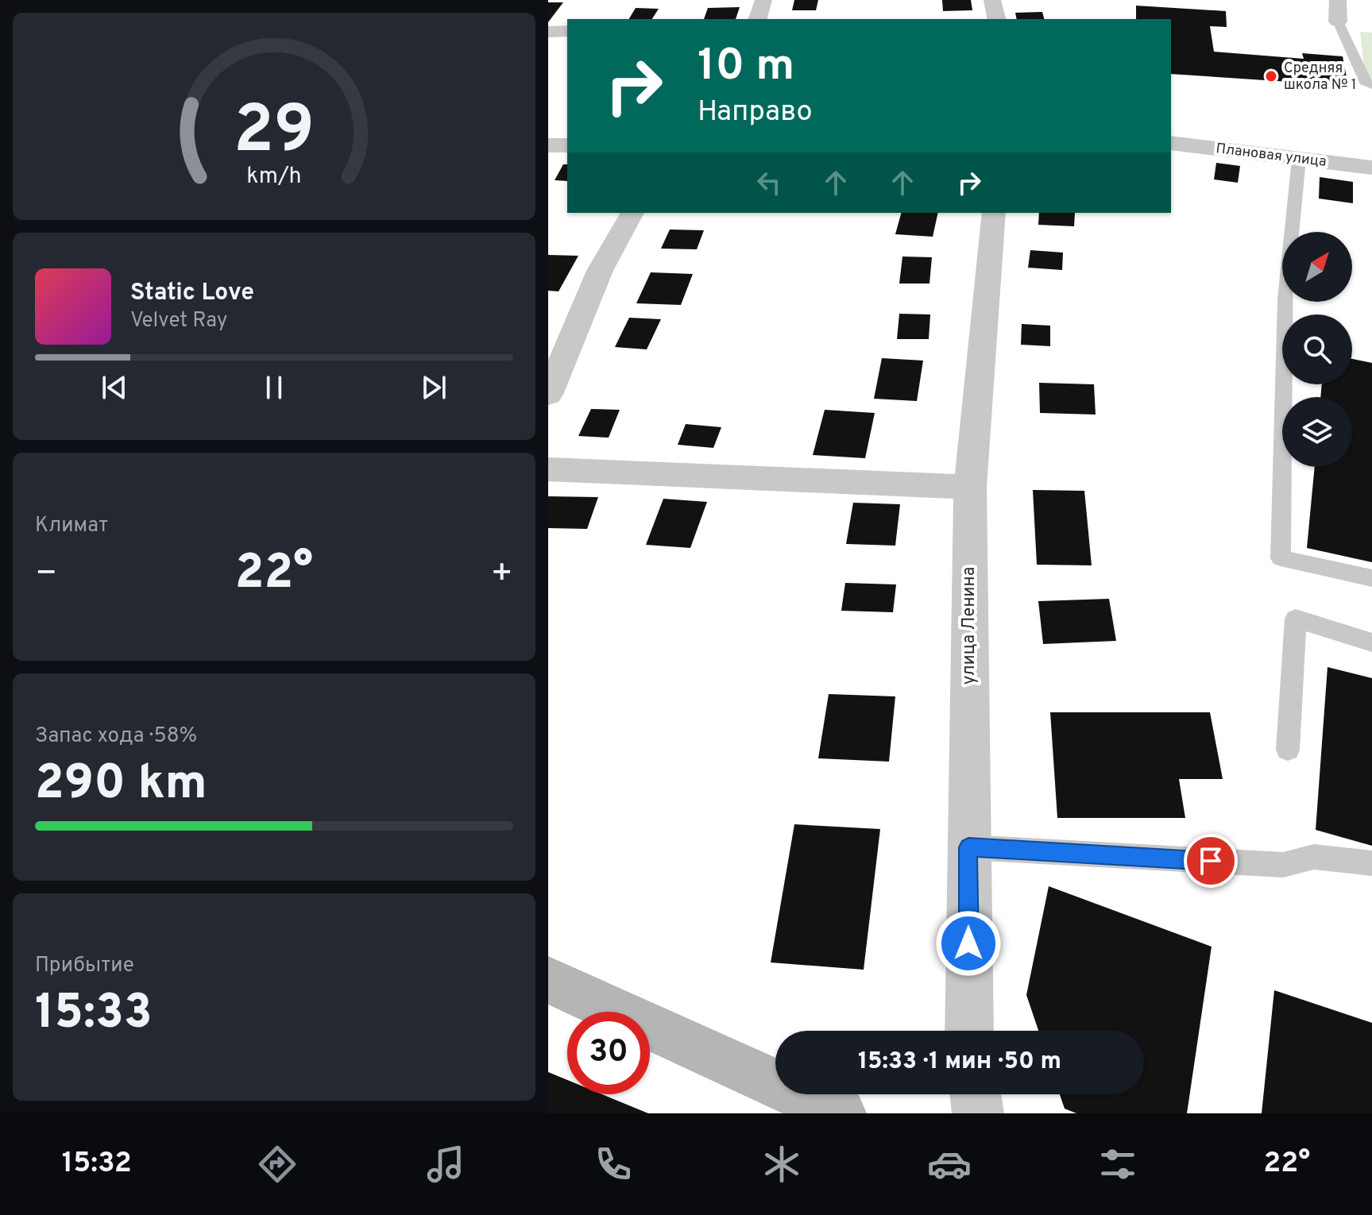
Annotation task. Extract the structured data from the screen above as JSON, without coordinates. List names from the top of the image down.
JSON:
{
  "streets": {
    "street": ["Плановая улица", "улица Ленина"]
  },
  "places": ["Средняя школа № 1"],
  "north": "top right",
  "page": {
    "turn": ["10 m", "Направо"],
    "song": ["Static Love", "Velvet Ray"],
    "tile": [
      "Климат",
      ["Запас хода · 58%", "290 km"],
      ["Прибытие", "15:33"]
    ],
    "heat": ["−", "22°", "+"],
    "limit": "30",
    "trip": "15:33 · 1 мин · 50 m",
    "tabs": ["15:32", "22°"],
    "gauge": ["29", "km/h"]
  }
}
